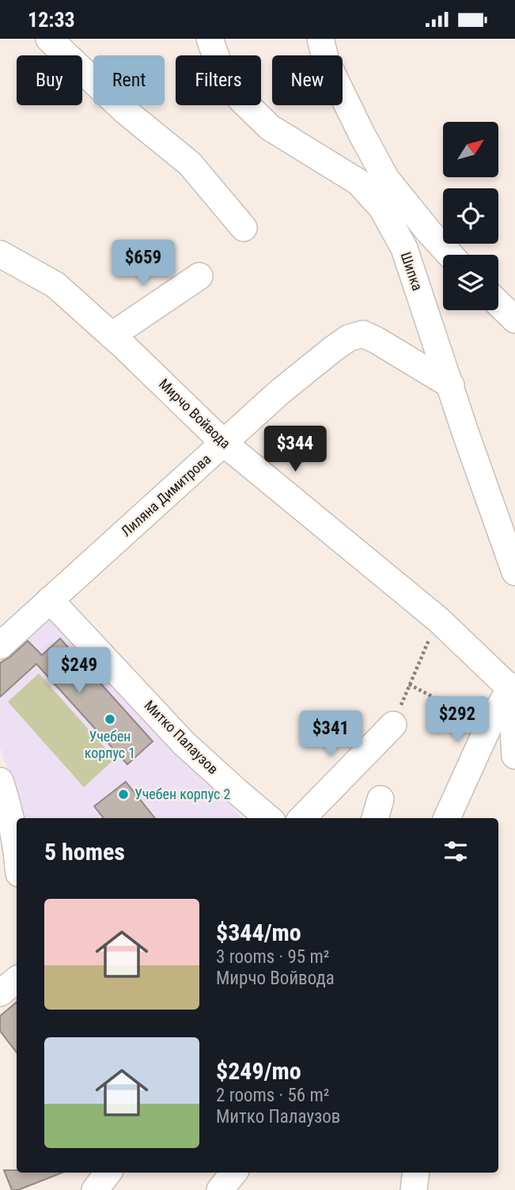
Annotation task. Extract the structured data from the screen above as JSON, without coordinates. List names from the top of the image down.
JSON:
{
  "streets": {
    "street": [
      "Шипка",
      "Мирчо Войвода",
      "Лиляна Димитрова",
      "Митко Палаузов"
    ]
  },
  "crossings": [
    ["Шипка", "Лиляна Димитрова"],
    ["Мирчо Войвода", "Лиляна Димитрова"],
    ["Лиляна Димитрова", "Митко Палаузов"]
  ],
  "places": ["Учебен корпус 1", "Учебен корпус 2"],
  "north": "top right",
  "page": {
    "status": "12:33",
    "chip": [
      "Buy",
      "Rent",
      "Filters",
      "New"
    ],
    "price": [
      "$659",
      "$344",
      "$249",
      "$292",
      "$341"
    ],
    "heading": "5 homes",
    "list": [
      {
        "name": "$344/mo",
        "note": "3 rooms · 95 m² · Мирчо Войвода"
      },
      {
        "name": "$249/mo",
        "note": "2 rooms · 56 m² · Митко Палаузов"
      }
    ]
  }
}
